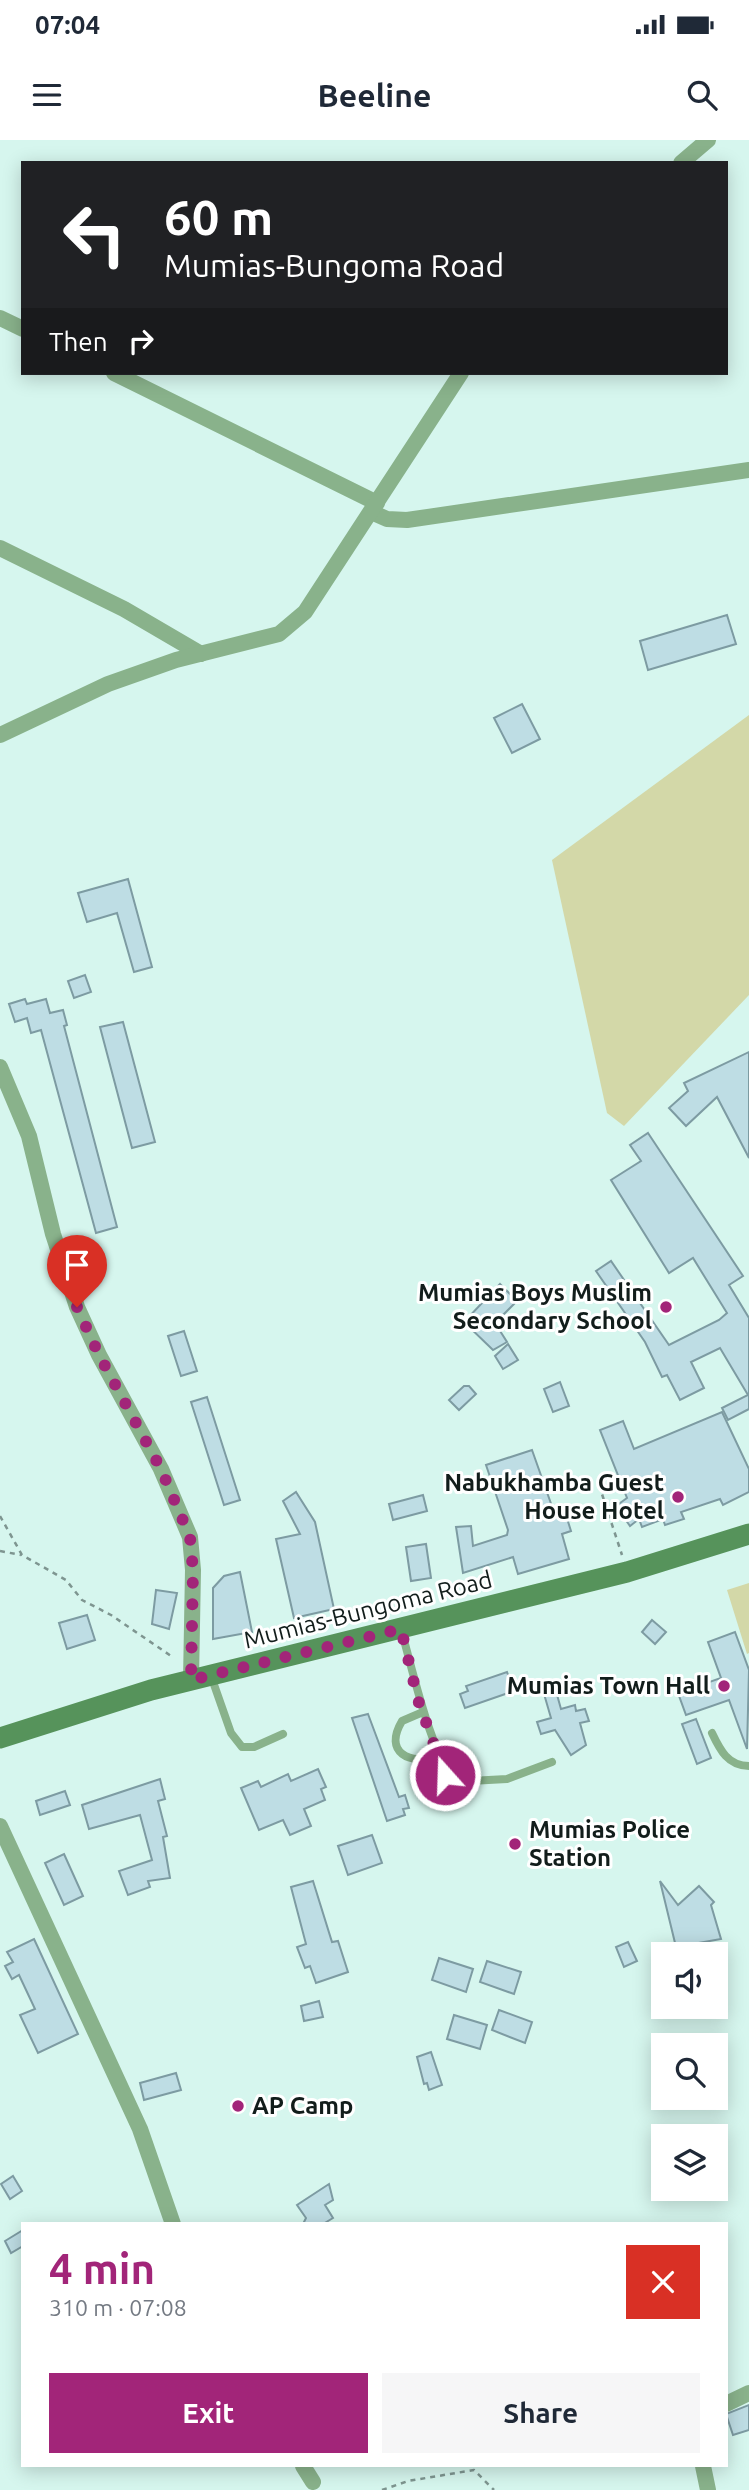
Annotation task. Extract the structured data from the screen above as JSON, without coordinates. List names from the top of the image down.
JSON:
{
  "streets": {
    "street": ["Mumias-Bungoma Road"]
  },
  "places": [
    "Mumias Boys Muslim Secondary School",
    "Nabukhamba Guest House Hotel",
    "Mumias Town Hall",
    "Mumias Police Station",
    "AP Camp"
  ],
  "page": {
    "status": "07:04",
    "header": "Beeline",
    "turn": ["60 m", "Mumias-Bungoma Road"],
    "then": "Then",
    "heading": ["4 min", "310 m · 07:08"],
    "buttons": ["Exit", "Share"]
  }
}
